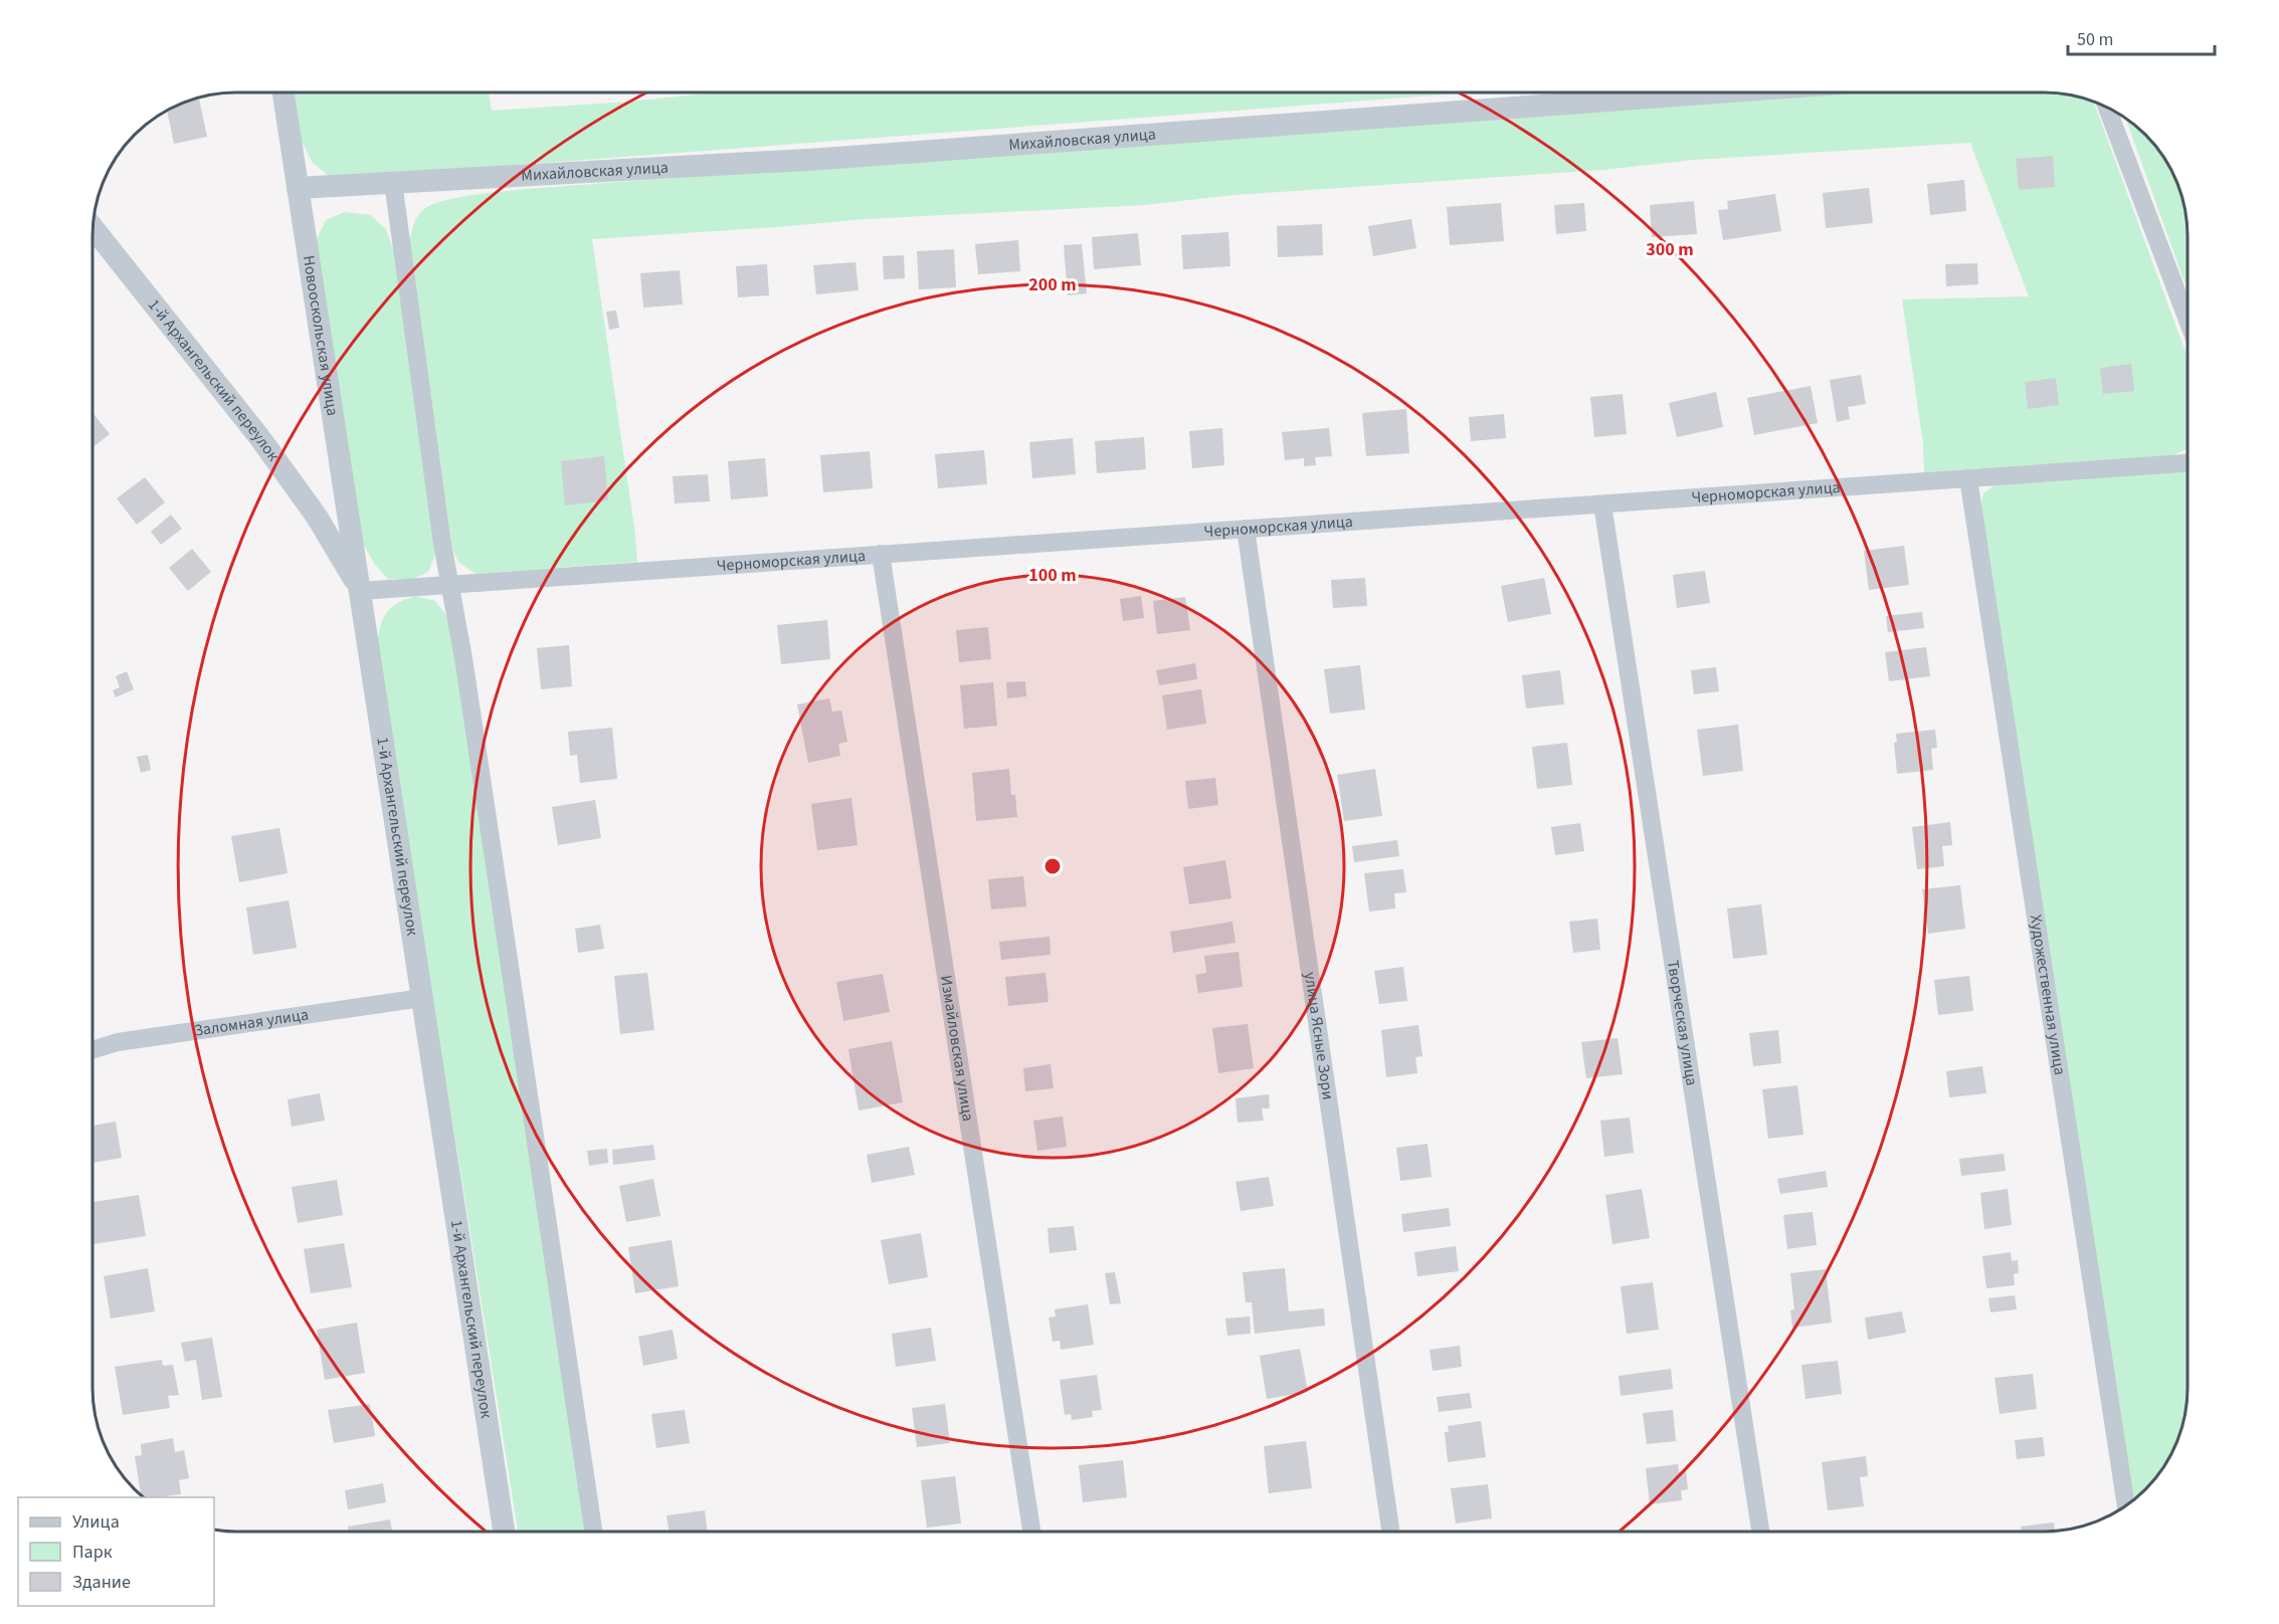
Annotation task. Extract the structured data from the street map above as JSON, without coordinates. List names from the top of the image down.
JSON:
{
  "streets": {
    "street": [
      "Михайловская улица",
      "Новооскольская улица",
      "1-й Архангельский переулок",
      "Черноморская улица",
      "Художественная улица",
      "Заломная улица",
      "Творческая улица",
      "улица Ясные Зори",
      "Измайловская улица"
    ]
  },
  "crossings": [
    ["Михайловская улица", "Новооскольская улица"],
    ["Новооскольская улица", "1-й Архангельский переулок"],
    ["Новооскольская улица", "Черноморская улица"],
    ["1-й Архангельский переулок", "Черноморская улица"],
    ["1-й Архангельский переулок", "Заломная улица"],
    ["Черноморская улица", "Художественная улица"],
    ["Черноморская улица", "Творческая улица"],
    ["Черноморская улица", "улица Ясные Зори"],
    ["Черноморская улица", "Измайловская улица"]
  ],
  "legend": ["Улица", "Парк", "Здание"],
  "scale_bar": "50 m",
  "rings": ["300 m", "200 m", "100 m"]
}
